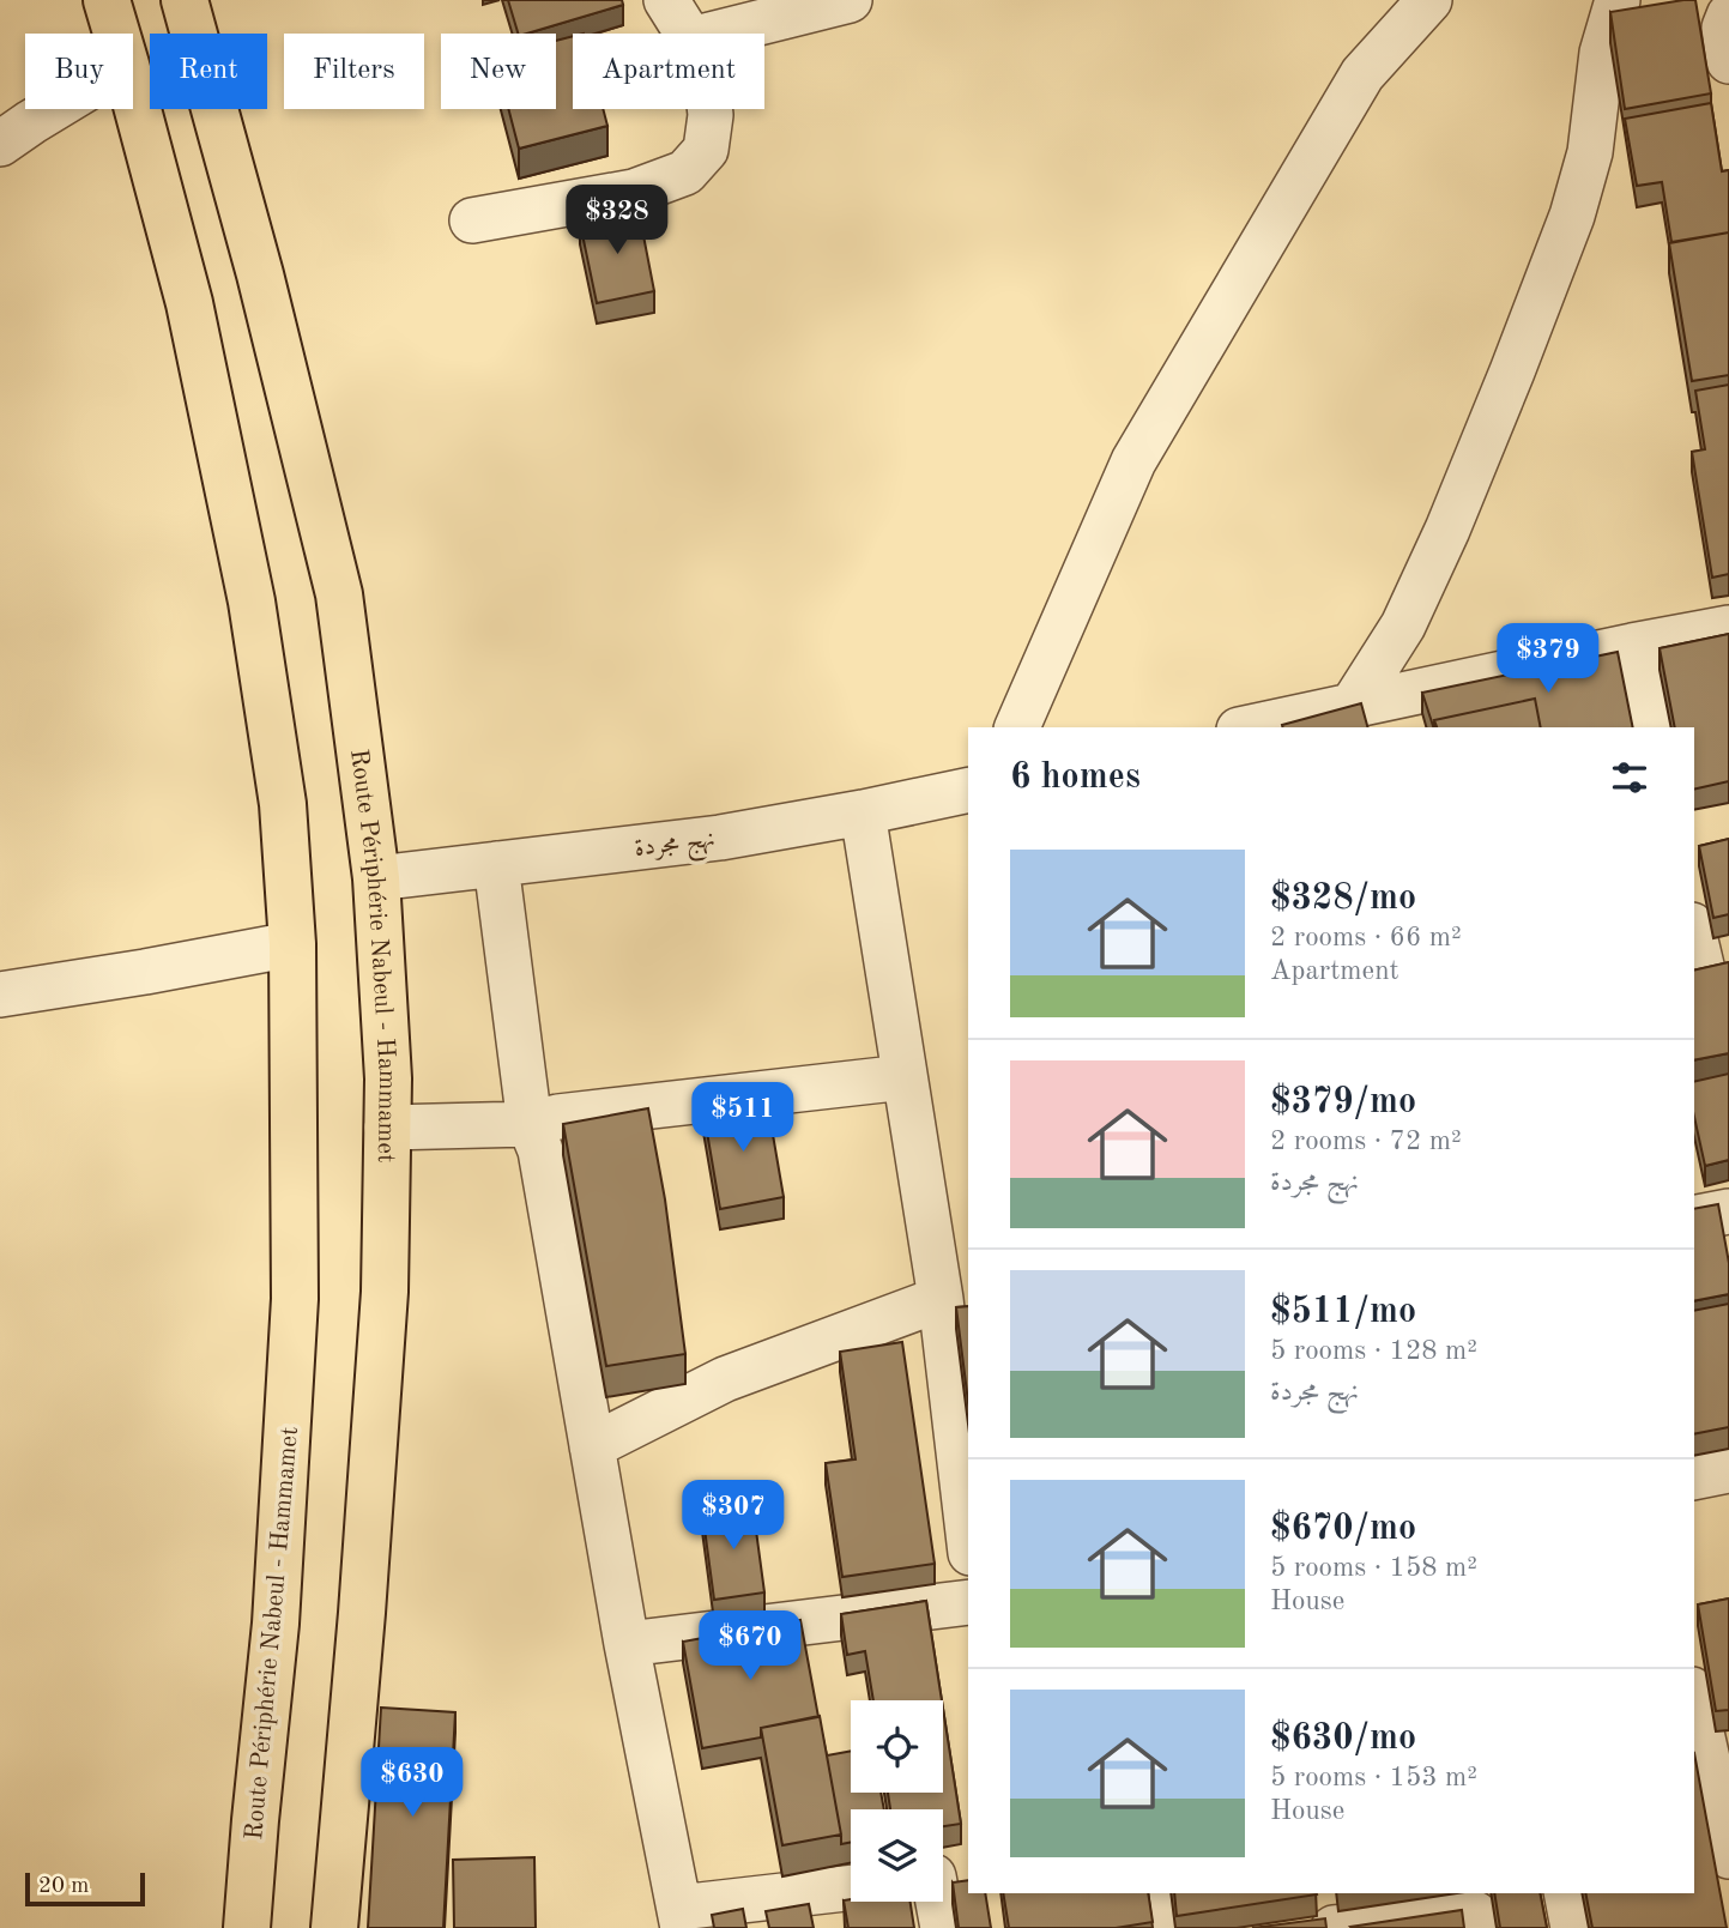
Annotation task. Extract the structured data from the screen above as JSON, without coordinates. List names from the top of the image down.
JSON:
{
  "streets": {
    "highway": ["Route Périphérie Nabeul - Hammamet"],
    "street": ["نهج مجردة"]
  },
  "crossings": [
    ["نهج مجردة", "Route Périphérie Nabeul - Hammamet"]
  ],
  "scale_bar": "20 m",
  "page": {
    "chip": [
      "Buy",
      "Rent",
      "Filters",
      "New",
      "Apartment"
    ],
    "price": [
      "$328",
      "$379",
      "$511",
      "$307",
      "$670",
      "$630"
    ],
    "heading": "6 homes",
    "list": [
      {
        "name": "$328/mo",
        "note": "2 rooms · 66 m² · Apartment"
      },
      {
        "name": "$379/mo",
        "note": "2 rooms · 72 m² · نهج مجردة"
      },
      {
        "name": "$511/mo",
        "note": "5 rooms · 128 m² · نهج مجردة"
      },
      {
        "name": "$670/mo",
        "note": "5 rooms · 158 m² · House"
      },
      {
        "name": "$630/mo",
        "note": "5 rooms · 153 m² · House"
      }
    ],
    "scale": "20 m"
  }
}
